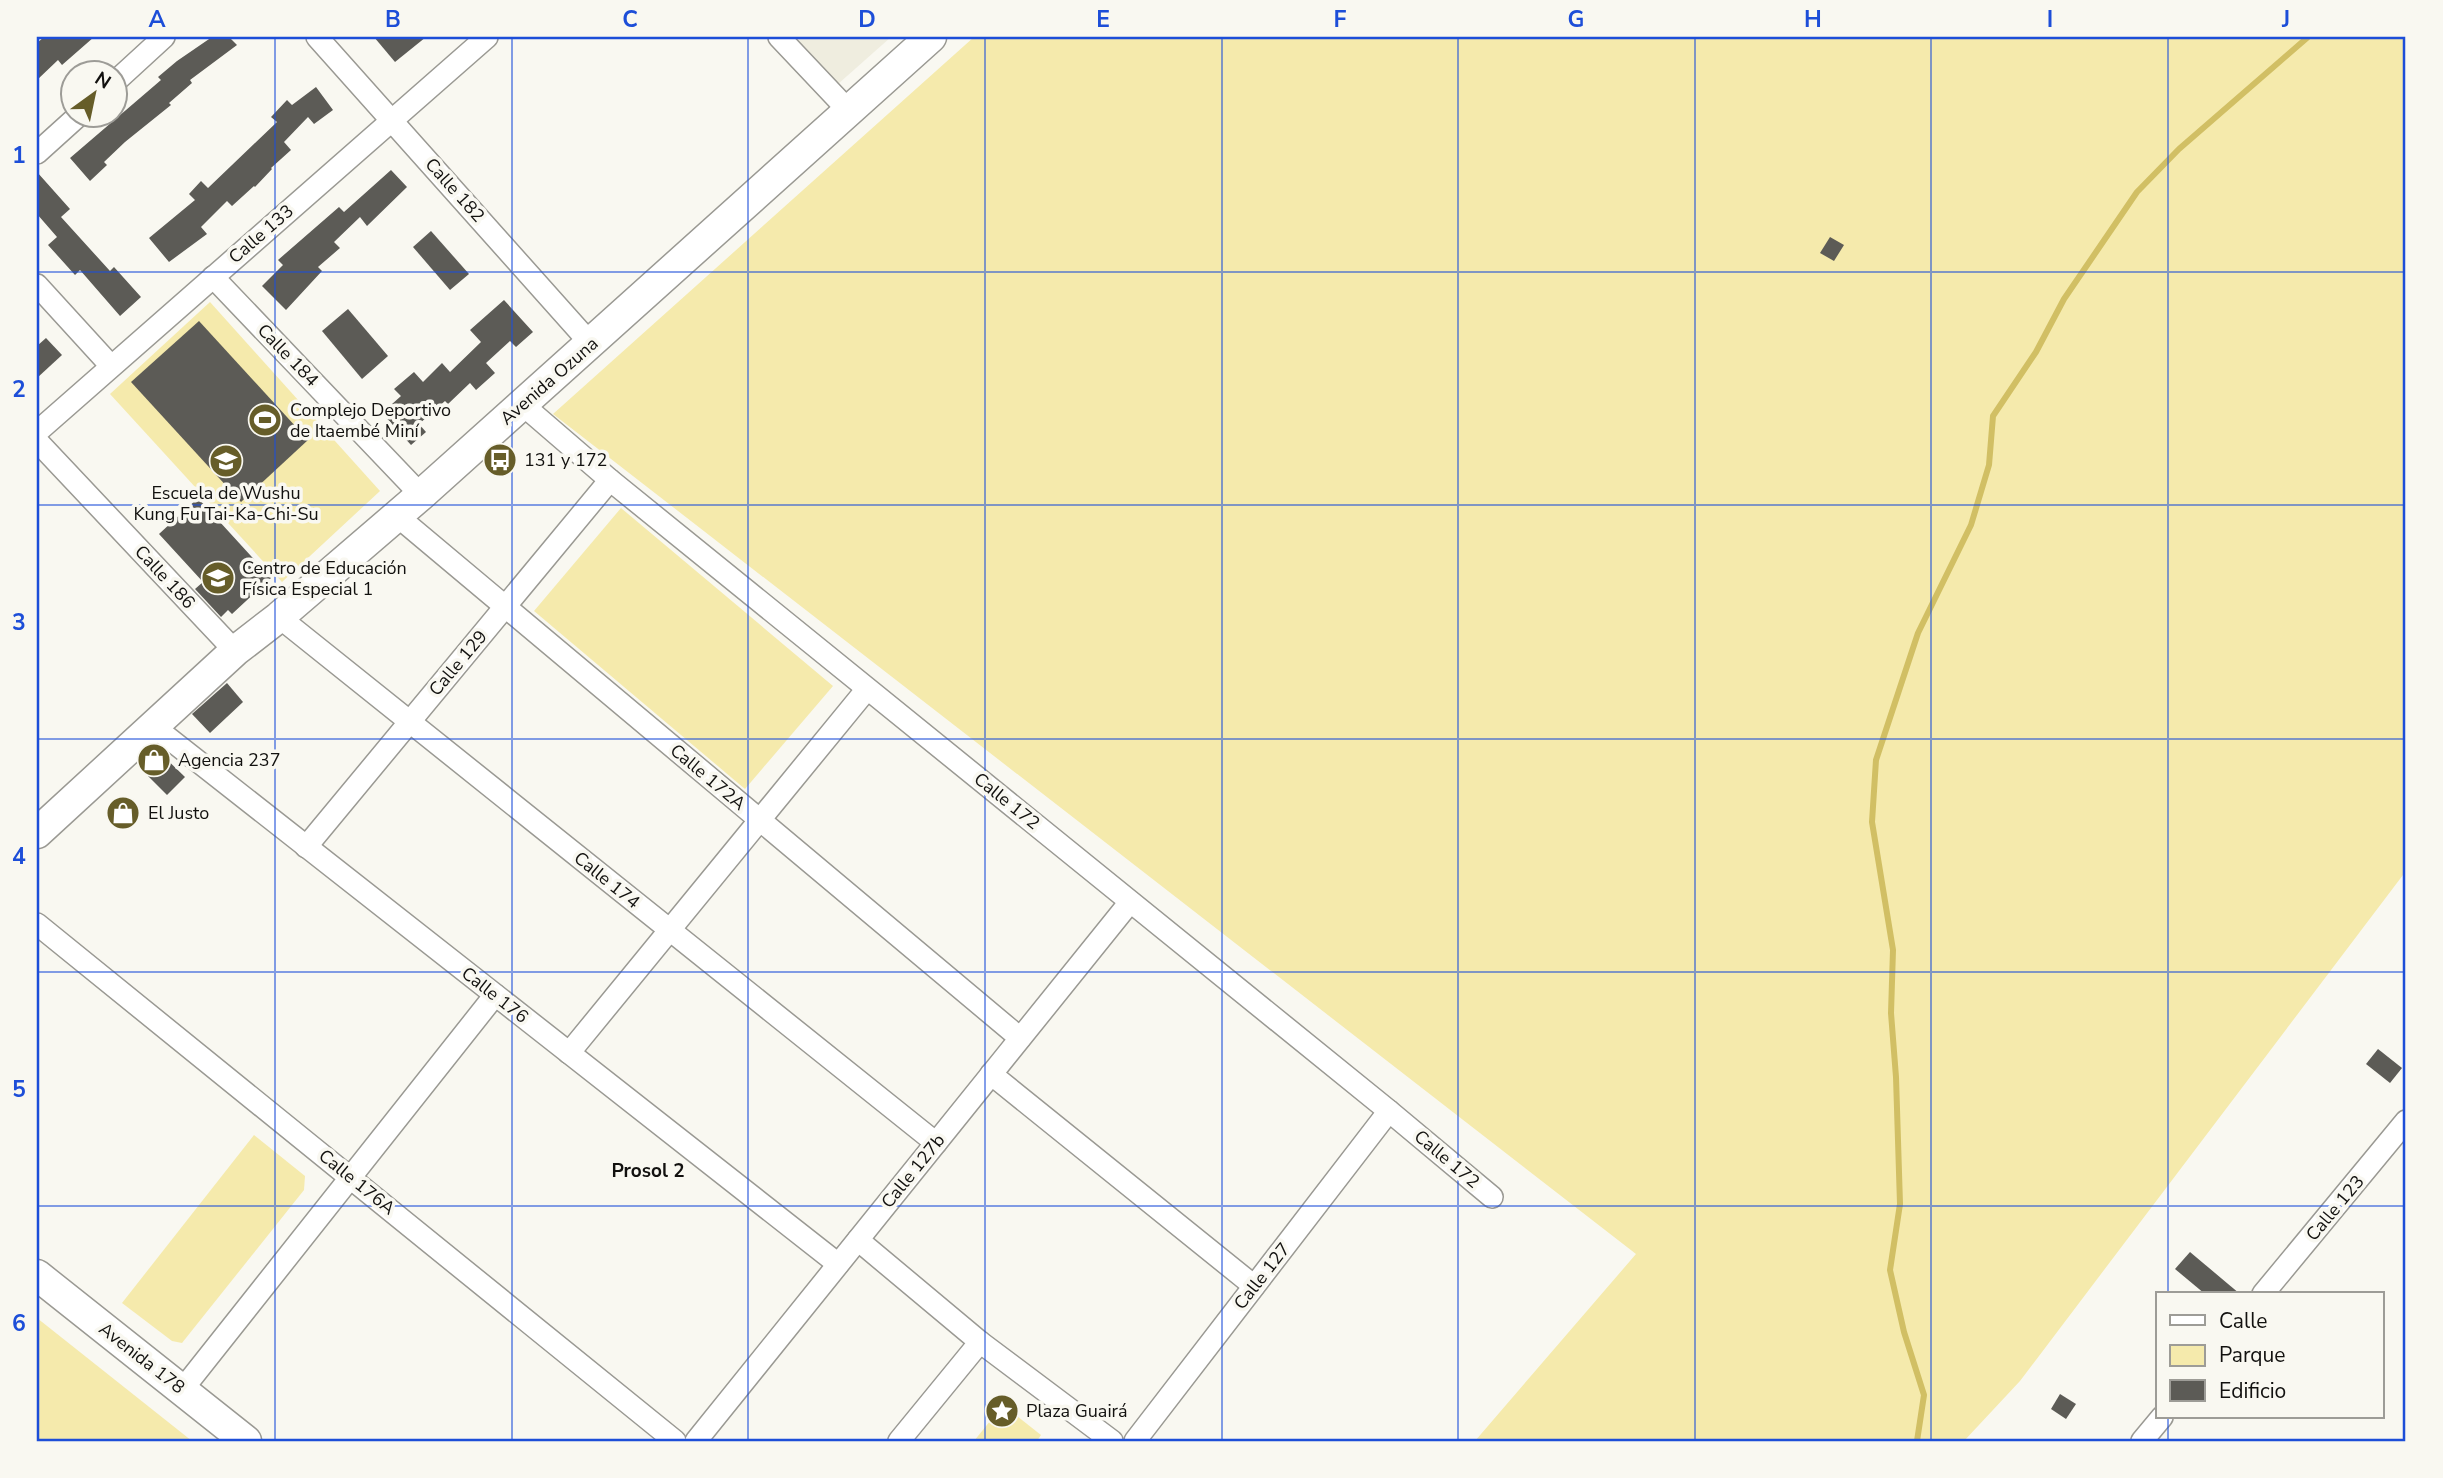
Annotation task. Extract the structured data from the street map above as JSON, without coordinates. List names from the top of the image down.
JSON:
{
  "streets": {
    "main road": ["Avenida Ozuna", "Avenida 178"],
    "street": [
      "Calle 182",
      "Calle 133",
      "Calle 184",
      "Calle 186",
      "Calle 129",
      "Calle 172A",
      "Calle 172",
      "Calle 174",
      "Calle 176",
      "Calle 127b",
      "Calle 176A",
      "Calle 123",
      "Calle 127"
    ]
  },
  "crossings": [
    ["Calle 182", "Calle 133"],
    ["Calle 182", "Avenida Ozuna"],
    ["Calle 133", "Calle 184"],
    ["Calle 184", "Avenida Ozuna"],
    ["Avenida Ozuna", "Calle 186"],
    ["Avenida Ozuna", "Calle 172A"],
    ["Avenida Ozuna", "Calle 172"],
    ["Avenida Ozuna", "Calle 174"],
    ["Avenida Ozuna", "Calle 176"],
    ["Calle 129", "Calle 172A"],
    ["Calle 129", "Calle 172"],
    ["Calle 129", "Calle 174"],
    ["Calle 129", "Calle 176"],
    ["Calle 172A", "Calle 127b"],
    ["Calle 172", "Calle 127b"],
    ["Calle 172", "Calle 127"],
    ["Calle 174", "Calle 127b"],
    ["Calle 176", "Calle 127b"]
  ],
  "districts": ["Prosol 2"],
  "places": {
    "sports": ["Complejo Deportivo de Itaembé Miní"],
    "bus stop": ["131 y 172"],
    "school or university": ["Escuela de Wushu Kung Fu Tai-Ka-Chi-Su", "Centro de Educación Física Especial 1"],
    "shop": ["Agencia 237", "El Justo"],
    "place": ["Plaza Guairá"]
  },
  "legend": ["Calle", "Parque", "Edificio"],
  "north": "top right",
  "grid": {
    "columns": [
      "A",
      "B",
      "C",
      "D",
      "E",
      "F",
      "G",
      "H",
      "I",
      "J"
    ],
    "rows": [
      "1",
      "2",
      "3",
      "4",
      "5",
      "6"
    ]
  }
}
